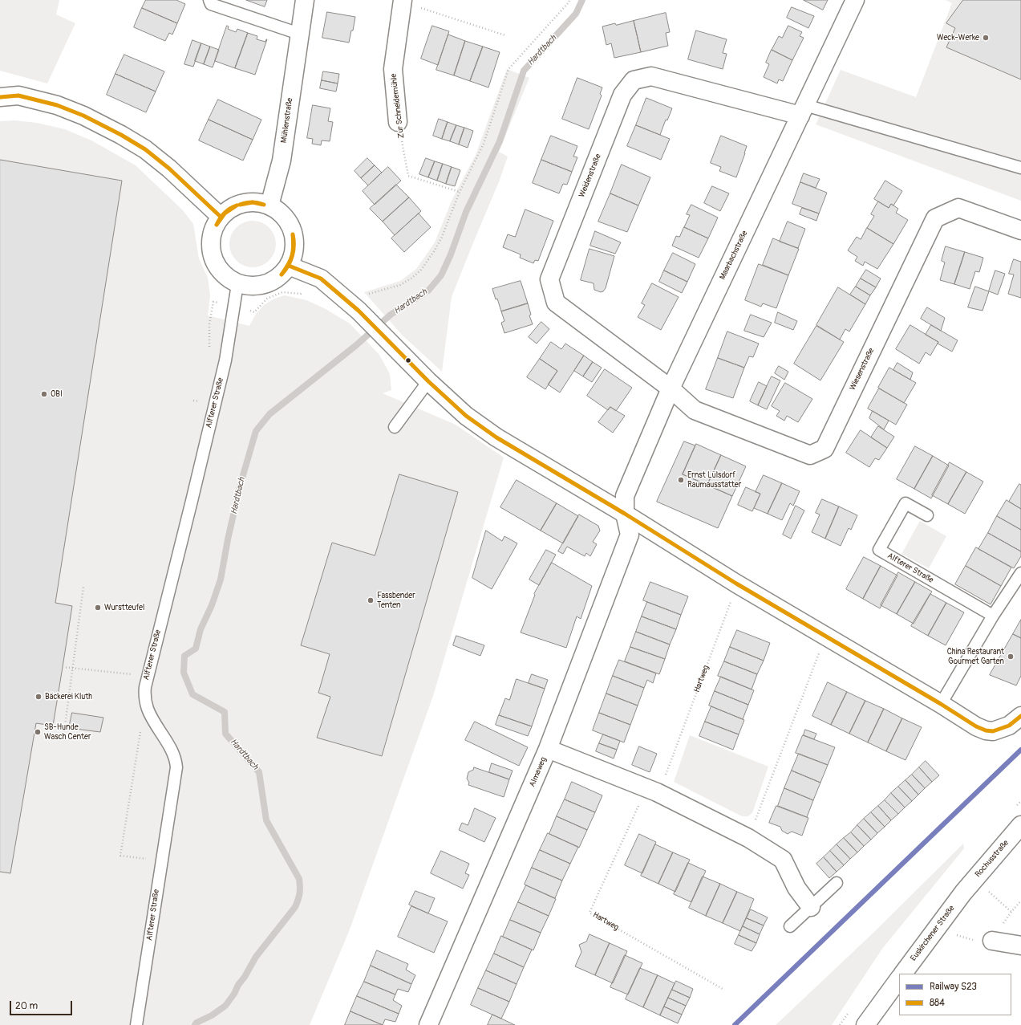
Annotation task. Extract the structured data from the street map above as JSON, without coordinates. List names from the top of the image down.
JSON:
{
  "streets": {
    "street": [
      "Zur Schneidemühle",
      "Mühlenstraße",
      "Weidenstraße",
      "Maarbachstraße",
      "Wiesenstraße",
      "Almaweg",
      "Rochusstraße",
      "Euskirchener Straße"
    ],
    "lane": ["Alfterer Straße"],
    "path": ["Hartweg"]
  },
  "crossings": [
    ["Mühlenstraße", "Alfterer Straße"],
    ["Weidenstraße", "Maarbachstraße"],
    ["Weidenstraße", "Wiesenstraße"],
    ["Maarbachstraße", "Wiesenstraße"],
    ["Maarbachstraße", "Almaweg"],
    ["Rochusstraße", "Euskirchener Straße"]
  ],
  "water": ["Hardtbach"],
  "places": [
    "Weck-Werke",
    "OBI",
    "Ernst Lülsdorf Raumausstatter",
    "Fassbender Tenten",
    "Wurstteufel",
    "China Restaurant Gourmet Garten",
    "Bäckerei Kluth",
    "SB-Hunde Wasch Center"
  ],
  "lines": ["transit line 884", "rail line S23"],
  "legend": ["Railway S23", "884"],
  "scale_bar": "20 m"
}
